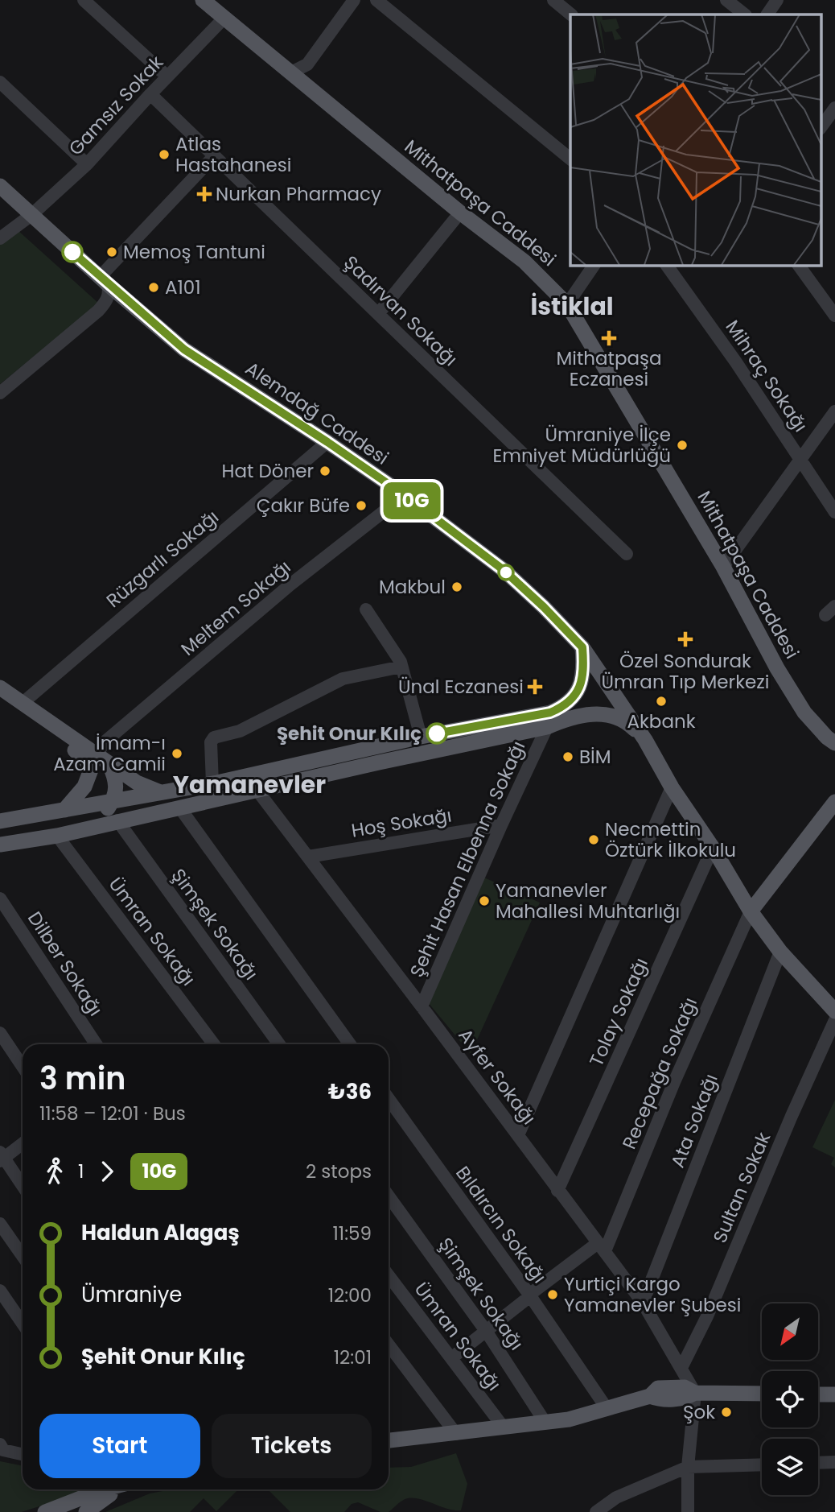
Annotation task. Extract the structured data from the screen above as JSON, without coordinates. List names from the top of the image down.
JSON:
{
  "streets": {
    "main road": ["Mithatpaşa Caddesi", "Alemdağ Caddesi"],
    "street": [
      "Gamsız Sokak",
      "Şadırvan Sokağı",
      "Mihraç Sokağı",
      "Rüzgarlı Sokağı",
      "Meltem Sokağı",
      "Hoş Sokağı",
      "Şehit Hasan Elbenna Sokağı",
      "Şimşek Sokağı",
      "Ümran Sokağı",
      "Dilber Sokağı",
      "Tolay Sokağı",
      "Recepağa Sokağı",
      "Ayfer Sokağı",
      "Ata Sokağı",
      "Sultan Sokak",
      "Bıldırcın Sokağı"
    ]
  },
  "crossings": [
    ["Gamsız Sokak", "Mithatpaşa Caddesi"],
    ["Gamsız Sokak", "Şadırvan Sokağı"],
    ["Gamsız Sokak", "Alemdağ Caddesi"],
    ["Alemdağ Caddesi", "Rüzgarlı Sokağı"],
    ["Alemdağ Caddesi", "Meltem Sokağı"],
    ["Alemdağ Caddesi", "Tolay Sokağı"],
    ["Alemdağ Caddesi", "Recepağa Sokağı"],
    ["Alemdağ Caddesi", "Ata Sokağı"],
    ["Hoş Sokağı", "Şehit Hasan Elbenna Sokağı"],
    ["Hoş Sokağı", "Ayfer Sokağı"],
    ["Şehit Hasan Elbenna Sokağı", "Ayfer Sokağı"],
    ["Tolay Sokağı", "Ayfer Sokağı"],
    ["Recepağa Sokağı", "Ayfer Sokağı"],
    ["Ayfer Sokağı", "Ata Sokağı"],
    ["Ayfer Sokağı", "Sultan Sokak"]
  ],
  "districts": ["İstiklal", "Yamanevler"],
  "places": {
    "other": [
      "Atlas Hastahanesi",
      "Memoş Tantuni",
      "A101",
      "Ümraniye İlçe Emniyet Müdürlüğü",
      "Hat Döner",
      "Çakır Büfe",
      "Makbul",
      "Akbank",
      "Şehit Onur Kılıç",
      "İmam-ı Azam Camii",
      "BİM",
      "Necmettin Öztürk İlkokulu",
      "Yamanevler Mahallesi Muhtarlığı",
      "Yurtiçi Kargo Yamanevler Şubesi",
      "Şok"
    ],
    "health": [
      "Nurkan Pharmacy",
      "Mithatpaşa Eczanesi",
      "Özel Sondurak Ümran Tıp Merkezi",
      "Ünal Eczanesi"
    ]
  },
  "lines": ["bus line 10G"],
  "north": "bottom left",
  "page": {
    "on_map": "10G",
    "heading": ["3 min", "11:58 – 12:01 · Bus", "₺36"],
    "legs": ["1", "10G", "2 stops"],
    "list": [
      {
        "name": "Haldun Alagaş",
        "value": "11:59"
      },
      {
        "name": "Ümraniye",
        "value": "12:00"
      },
      {
        "name": "Şehit Onur Kılıç",
        "value": "12:01"
      }
    ],
    "buttons": ["Start", "Tickets"]
  }
}
